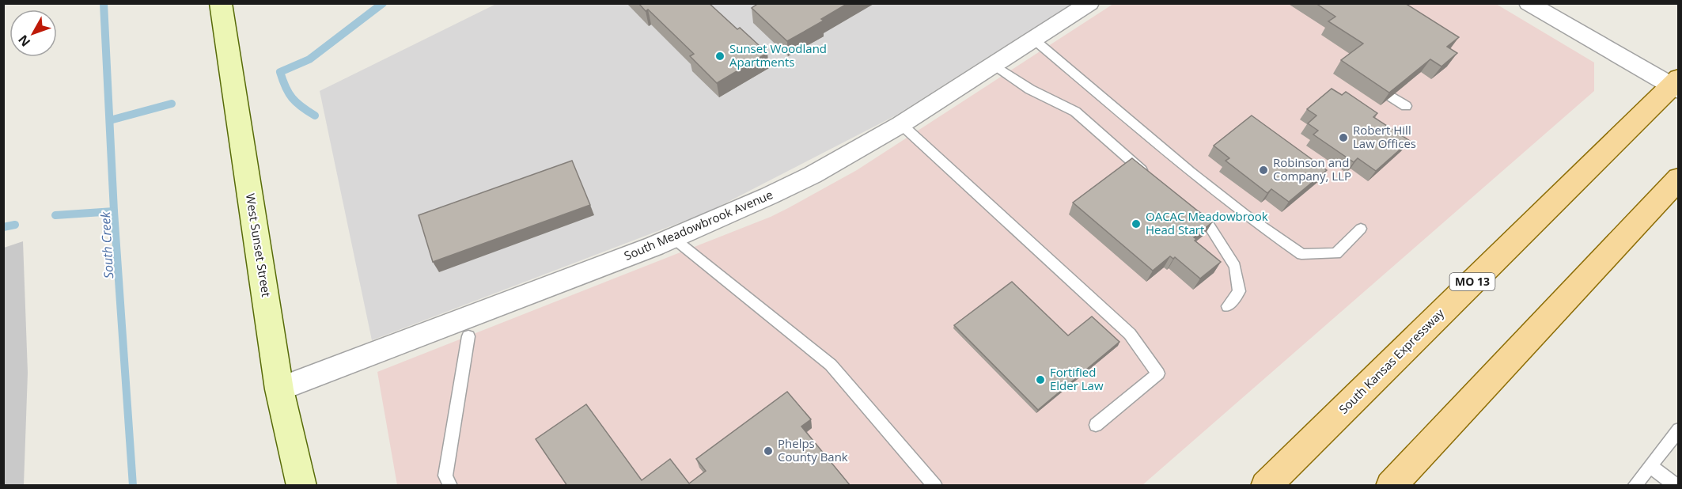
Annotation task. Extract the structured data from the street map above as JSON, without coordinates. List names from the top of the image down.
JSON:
{
  "streets": {
    "main road": ["West Sunset Street", "MO 13", "South Kansas Expressway"],
    "street": ["South Meadowbrook Avenue"]
  },
  "crossings": [
    ["South Meadowbrook Avenue", "West Sunset Street"]
  ],
  "water": ["South Creek"],
  "places": [
    "Sunset Woodland Apartments",
    "Robert Hill Law Offices",
    "Robinson and Company, LLP",
    "OACAC Meadowbrook Head Start",
    "Fortified Elder Law",
    "Phelps County Bank"
  ],
  "north": "bottom left"
}
